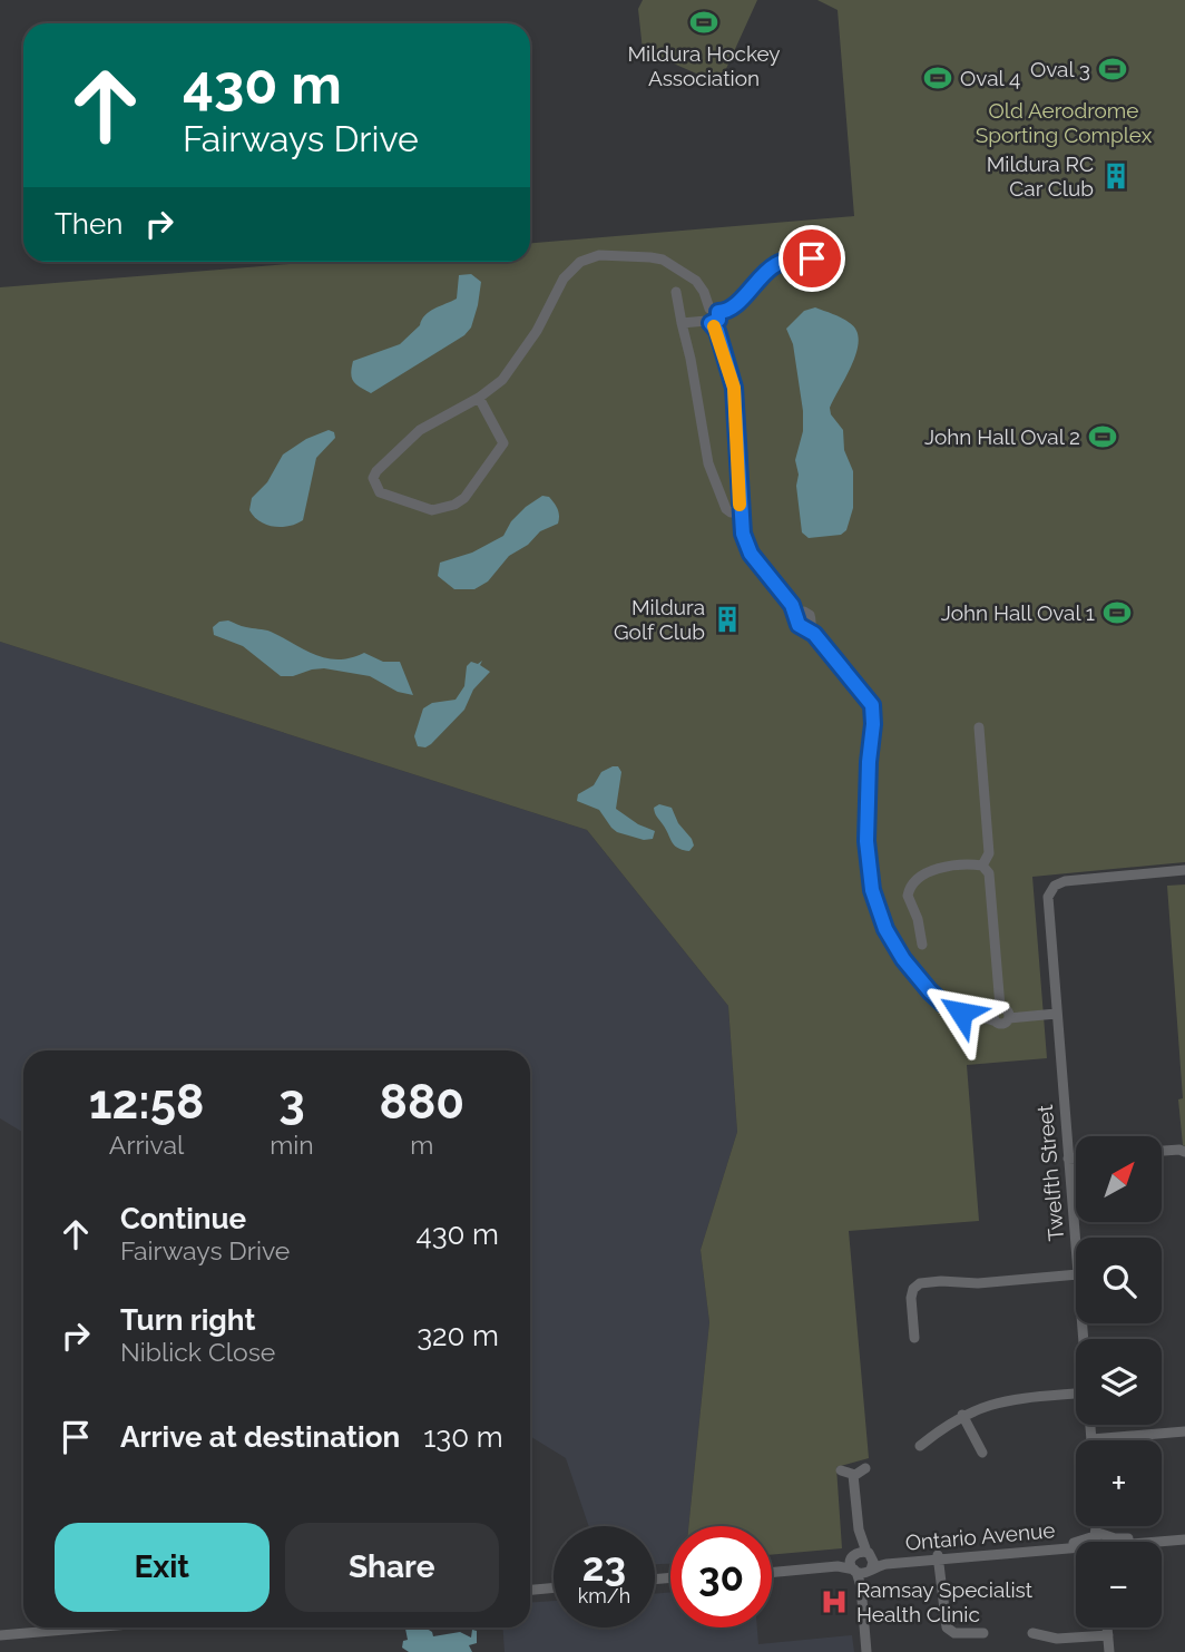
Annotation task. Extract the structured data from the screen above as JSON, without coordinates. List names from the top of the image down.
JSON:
{
  "streets": {
    "street": ["Twelfth Street", "Ontario Avenue"]
  },
  "parks": ["Old Aerodrome Sporting Complex"],
  "places": {
    "sports": [
      "Mildura Hockey Association",
      "Oval 3",
      "Oval 4",
      "John Hall Oval 2",
      "John Hall Oval 1"
    ],
    "building": ["Mildura RC Car Club", "Mildura Golf Club"],
    "hospital": ["Ramsay Specialist Health Clinic"]
  },
  "north": "top right",
  "page": {
    "turn": ["430 m", "Fairways Drive"],
    "then": "Then",
    "eta": [
      "12:58",
      "Arrival",
      "3",
      "min",
      "880",
      "m"
    ],
    "map_buttons": ["+", "−"],
    "list": [
      {
        "name": "Continue",
        "note": "Fairways Drive",
        "value": "430 m"
      },
      {
        "name": "Turn right",
        "note": "Niblick Close",
        "value": "320 m"
      },
      {
        "name": "Arrive at destination",
        "value": "130 m"
      }
    ],
    "buttons": ["Exit", "Share"],
    "speed": "23 km/h",
    "limit": "30"
  }
}
